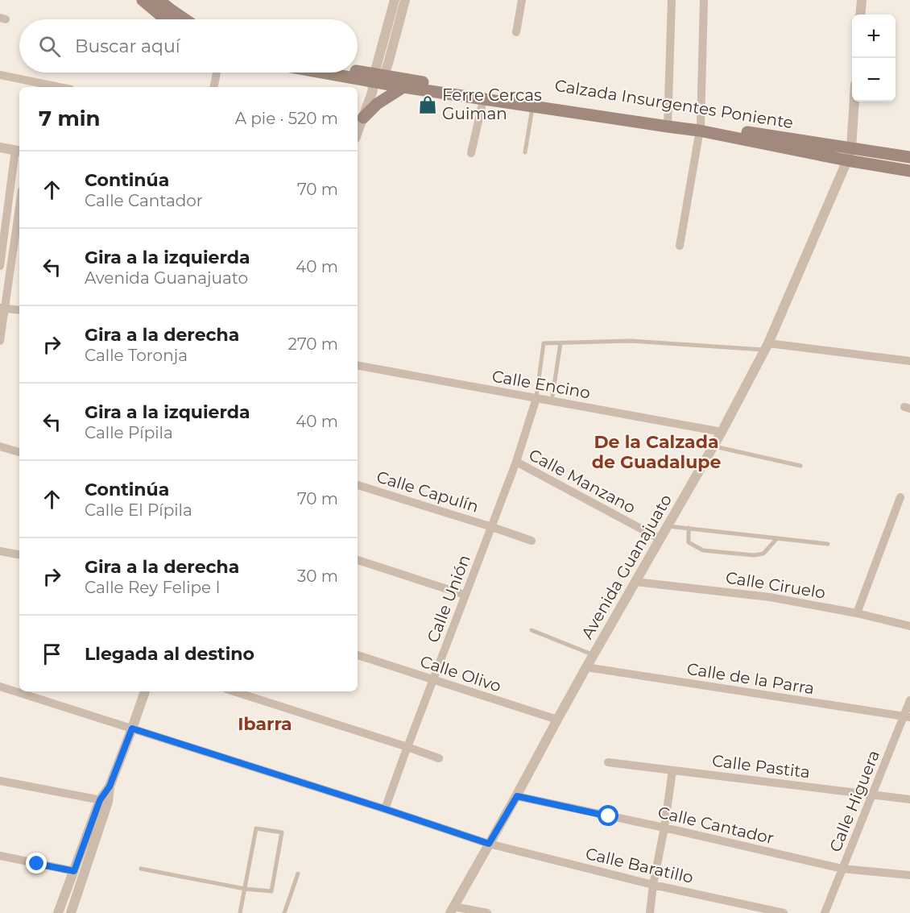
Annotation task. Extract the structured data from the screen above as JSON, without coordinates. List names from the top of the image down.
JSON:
{
  "streets": {
    "main road": ["Calzada Insurgentes Poniente"],
    "street": [
      "Calle Encino",
      "Calle Manzano",
      "Calle Capulín",
      "Avenida Guanajuato",
      "Calle Ciruelo",
      "Calle Unión",
      "Calle Olivo",
      "Calle de la Parra",
      "Calle Pastita",
      "Calle Higuera",
      "Calle Cantador",
      "Calle Baratillo"
    ]
  },
  "crossings": [
    ["Calzada Insurgentes Poniente", "Avenida Guanajuato"],
    ["Calle Encino", "Avenida Guanajuato"],
    ["Calle Encino", "Calle Unión"],
    ["Calle Manzano", "Avenida Guanajuato"],
    ["Calle Manzano", "Calle Unión"],
    ["Calle Capulín", "Calle Unión"],
    ["Avenida Guanajuato", "Calle Ciruelo"],
    ["Avenida Guanajuato", "Calle Olivo"],
    ["Avenida Guanajuato", "Calle de la Parra"],
    ["Avenida Guanajuato", "Calle Cantador"],
    ["Avenida Guanajuato", "Calle Baratillo"],
    ["Calle Unión", "Calle Olivo"],
    ["Calle Unión", "Calle Baratillo"],
    ["Calle de la Parra", "Calle Higuera"],
    ["Calle Pastita", "Calle Higuera"],
    ["Calle Higuera", "Calle Cantador"]
  ],
  "districts": ["De la Calzada de Guadalupe", "Ibarra"],
  "places": {
    "shop": ["Ferre Cercas Guiman"]
  },
  "page": {
    "map_buttons": ["+", "−"],
    "search": "Buscar aquí",
    "heading": ["7 min", "A pie · 520 m"],
    "list": [
      ["Continúa", "Calle Cantador", "70 m"],
      ["Gira a la izquierda", "Avenida Guanajuato", "40 m"],
      ["Gira a la derecha", "Calle Toronja", "270 m"],
      ["Gira a la izquierda", "Calle Pípila", "40 m"],
      ["Continúa", "Calle El Pípila", "70 m"],
      ["Gira a la derecha", "Calle Rey Felipe I", "30 m"],
      "Llegada al destino"
    ]
  }
}
